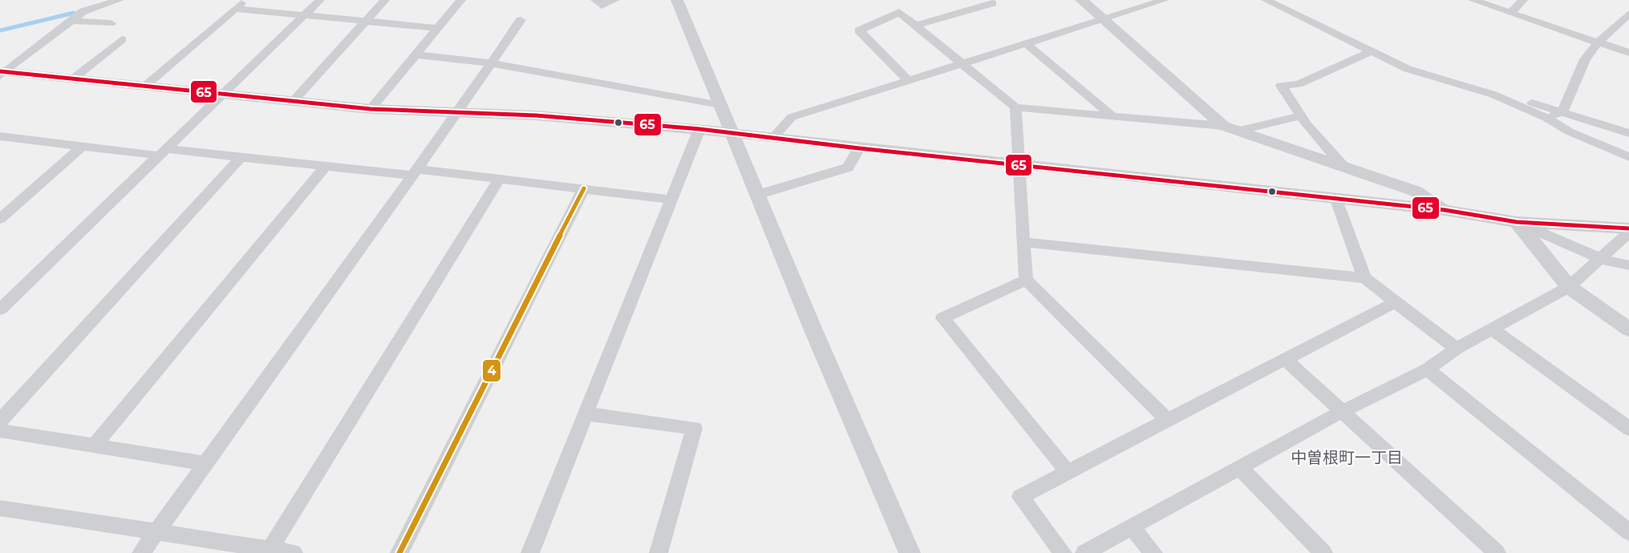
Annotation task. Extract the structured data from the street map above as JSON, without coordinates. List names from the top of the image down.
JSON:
{
  "districts": ["中曽根町一丁目"],
  "lines": ["transit line 65", "transit line 4"]
}
